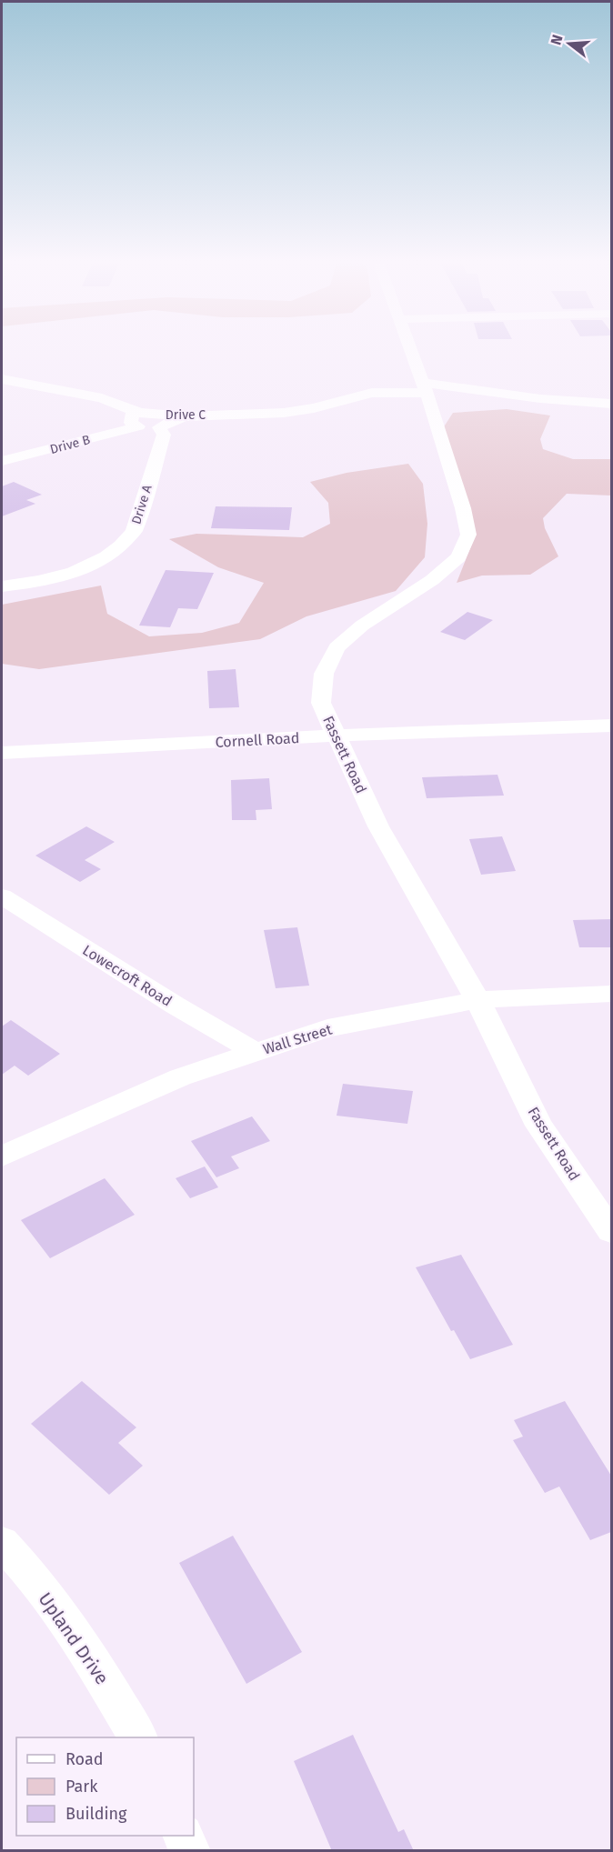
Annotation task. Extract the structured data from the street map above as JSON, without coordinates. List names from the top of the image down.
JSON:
{
  "streets": {
    "street": [
      "Drive C",
      "Drive B",
      "Drive A",
      "Cornell Road",
      "Fassett Road",
      "Lowecroft Road",
      "Wall Street",
      "Upland Drive"
    ]
  },
  "crossings": [
    ["Drive C", "Drive B"],
    ["Drive C", "Fassett Road"],
    ["Drive B", "Drive A"],
    ["Cornell Road", "Fassett Road"],
    ["Fassett Road", "Wall Street"],
    ["Lowecroft Road", "Wall Street"]
  ],
  "legend": ["Road", "Park", "Building"],
  "north": "left"
}
